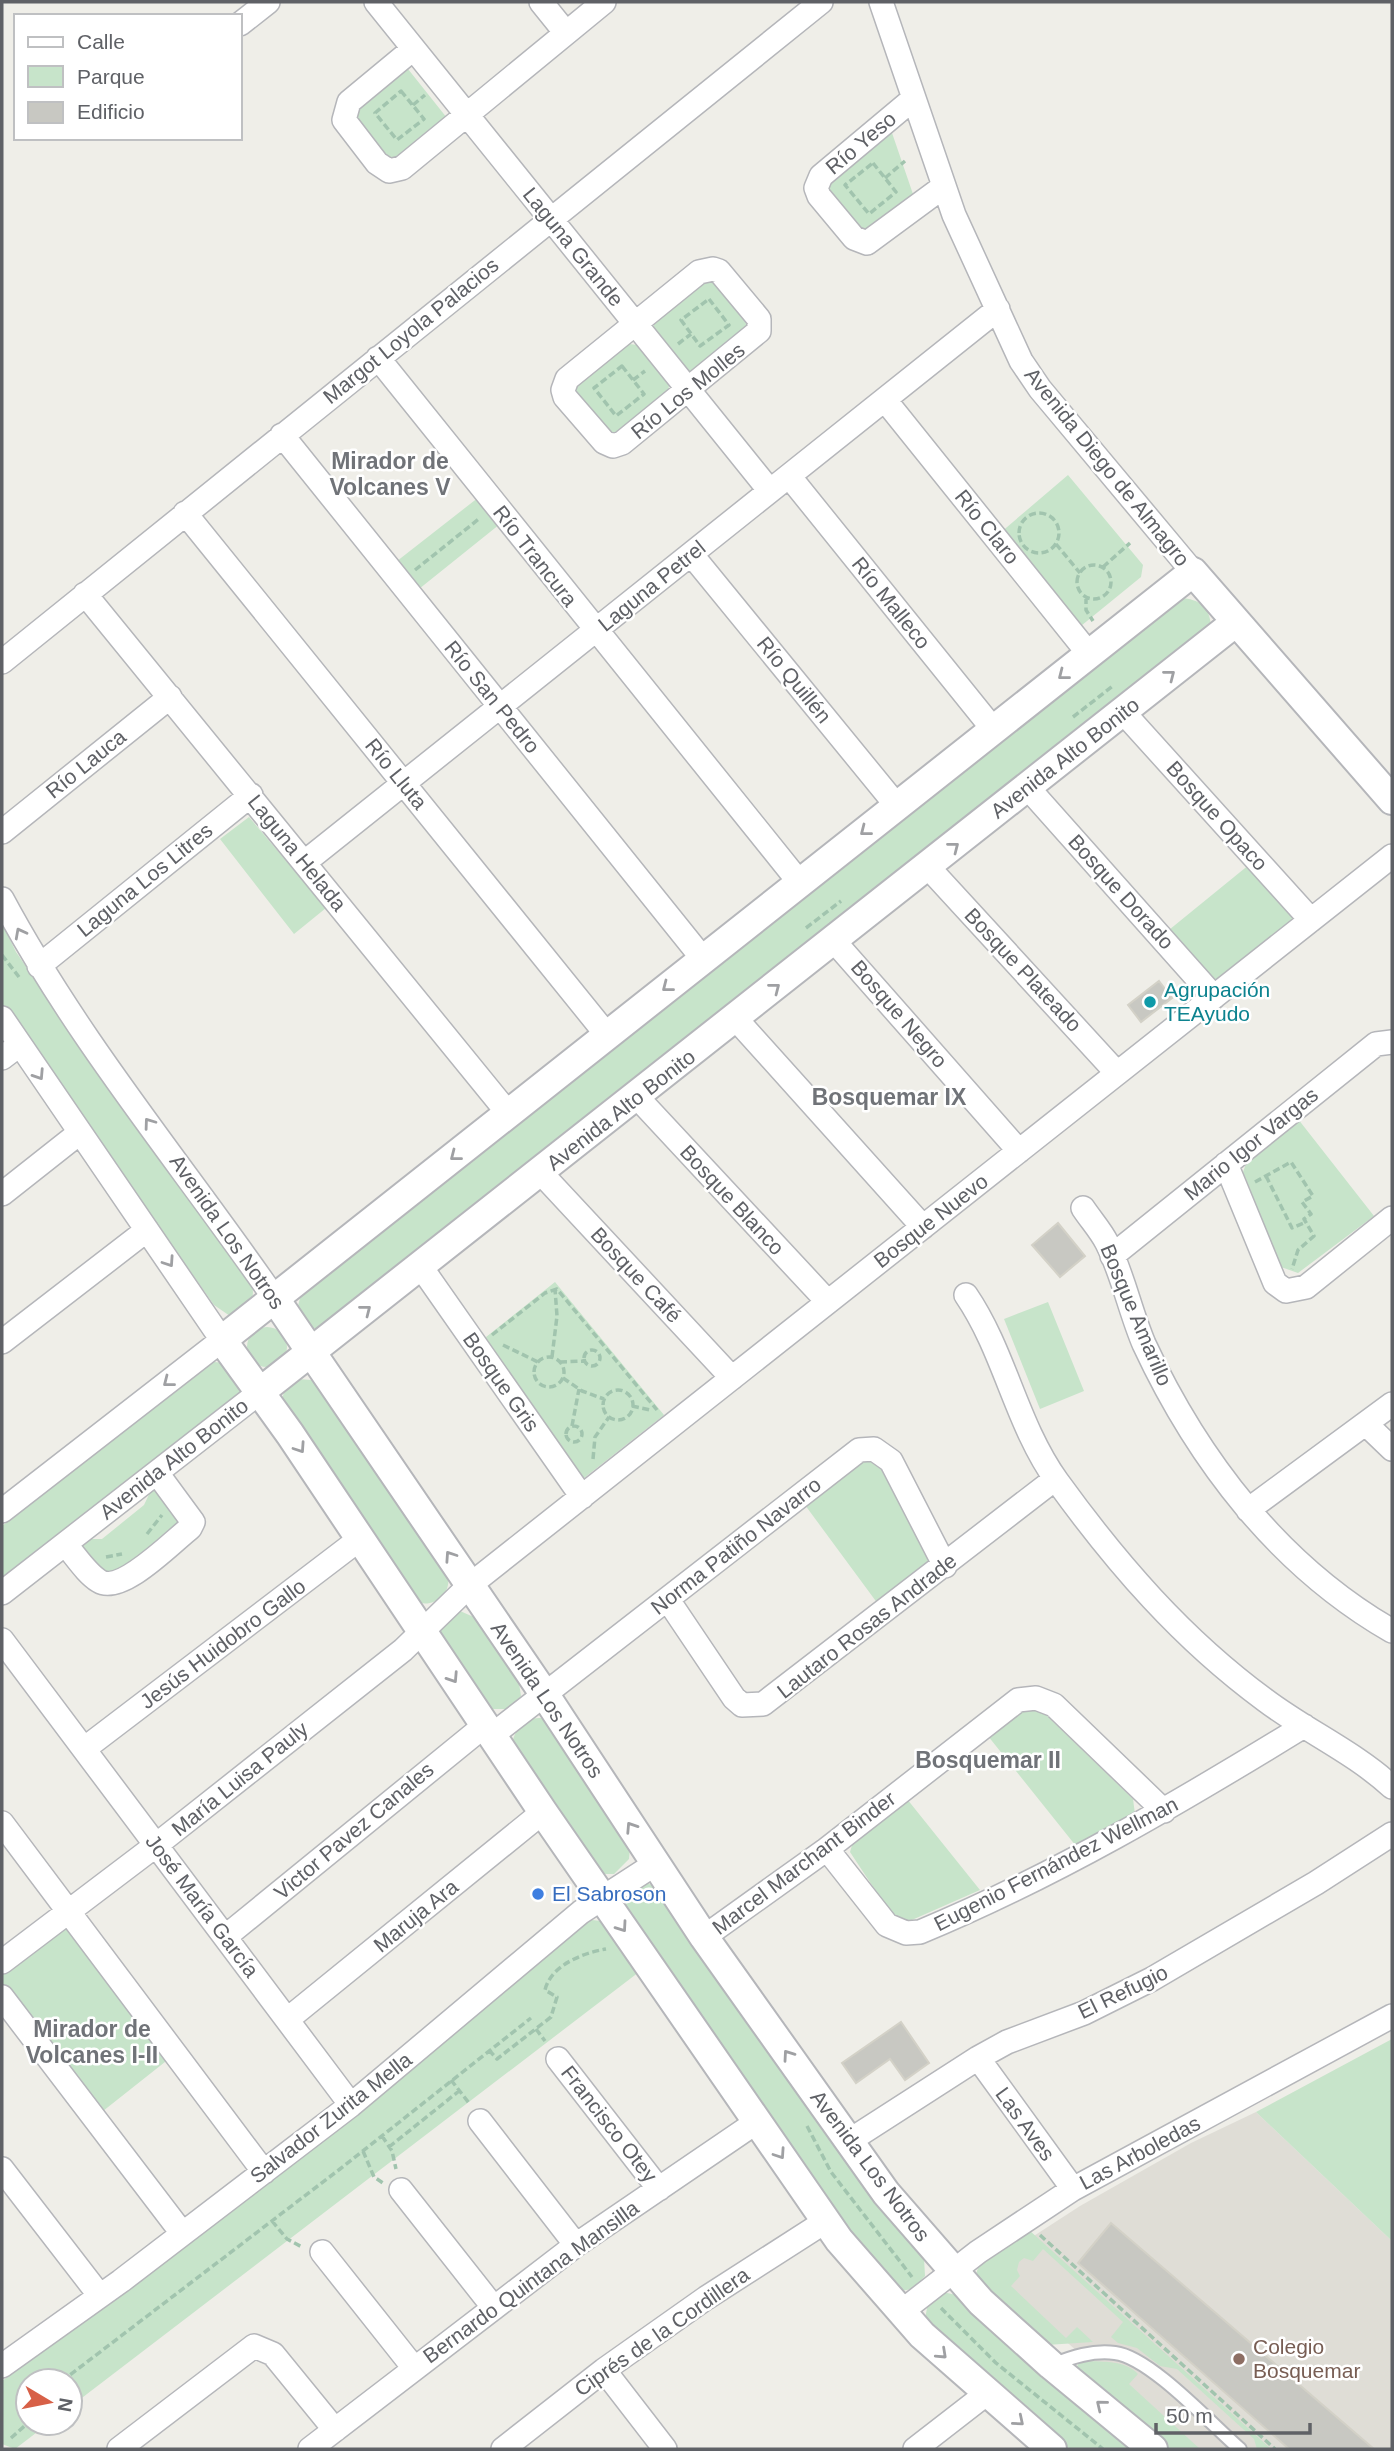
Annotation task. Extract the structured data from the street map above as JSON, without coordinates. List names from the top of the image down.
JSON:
{
  "streets": {
    "street": [
      "Río Yeso",
      "Laguna Grande",
      "Margot Loyola Palacios",
      "Río Los Molles",
      "Avenida Diego de Almagro",
      "Río Claro",
      "Río Trancura",
      "Laguna Petrel",
      "Río Malleco",
      "Río Quillén",
      "Río San Pedro",
      "Avenida Alto Bonito",
      "Río Lauca",
      "Río Lluta",
      "Bosque Opaco",
      "Laguna Helada",
      "Laguna Los Litres",
      "Bosque Dorado",
      "Bosque Plateado",
      "Bosque Negro",
      "Mario Igor Vargas",
      "Bosque Blanco",
      "Bosque Nuevo",
      "Avenida Los Notros",
      "Bosque Café",
      "Bosque Amarillo",
      "Bosque Gris",
      "Norma Patiño Navarro",
      "Lautaro Rosas Andrade",
      "Jesús Huidobro Gallo",
      "María Luisa Pauly",
      "Victor Pavez Canales",
      "Marcel Marchant Binder",
      "Eugenio Fernández Wellman",
      "José María García",
      "Maruja Ara",
      "El Refugio",
      "Salvador Zurita Mella",
      "Francisco Otey",
      "Las Aves",
      "Las Arboledas",
      "Bernardo Quintana Mansilla",
      "Ciprés de la Cordillera"
    ]
  },
  "crossings": [
    ["Río Yeso", "Avenida Diego de Almagro"],
    ["Laguna Grande", "Margot Loyola Palacios"],
    ["Laguna Grande", "Río Los Molles"],
    ["Laguna Grande", "Laguna Petrel"],
    ["Margot Loyola Palacios", "Río Trancura"],
    ["Margot Loyola Palacios", "Río San Pedro"],
    ["Margot Loyola Palacios", "Río Lluta"],
    ["Margot Loyola Palacios", "Laguna Helada"],
    ["Avenida Diego de Almagro", "Laguna Petrel"],
    ["Avenida Diego de Almagro", "Avenida Alto Bonito"],
    ["Río Claro", "Laguna Petrel"],
    ["Río Trancura", "Laguna Petrel"],
    ["Laguna Petrel", "Río Malleco"],
    ["Laguna Petrel", "Río Quillén"],
    ["Laguna Petrel", "Río San Pedro"],
    ["Laguna Petrel", "Río Lluta"],
    ["Laguna Petrel", "Laguna Helada"],
    ["Avenida Alto Bonito", "Bosque Opaco"],
    ["Avenida Alto Bonito", "Bosque Dorado"],
    ["Avenida Alto Bonito", "Bosque Plateado"],
    ["Avenida Alto Bonito", "Bosque Negro"],
    ["Avenida Alto Bonito", "Bosque Blanco"],
    ["Avenida Alto Bonito", "Avenida Los Notros"],
    ["Avenida Alto Bonito", "Bosque Café"],
    ["Avenida Alto Bonito", "Bosque Gris"],
    ["Río Lauca", "Laguna Helada"],
    ["Bosque Opaco", "Bosque Nuevo"],
    ["Laguna Helada", "Laguna Los Litres"],
    ["Laguna Los Litres", "Avenida Los Notros"],
    ["Bosque Dorado", "Bosque Nuevo"],
    ["Bosque Plateado", "Bosque Nuevo"],
    ["Bosque Negro", "Bosque Nuevo"],
    ["Mario Igor Vargas", "Bosque Amarillo"],
    ["Bosque Blanco", "Bosque Nuevo"],
    ["Bosque Nuevo", "Avenida Los Notros"],
    ["Bosque Nuevo", "Bosque Café"],
    ["Bosque Nuevo", "Bosque Gris"],
    ["Bosque Nuevo", "María Luisa Pauly"],
    ["Avenida Los Notros", "Norma Patiño Navarro"],
    ["Avenida Los Notros", "María Luisa Pauly"],
    ["Avenida Los Notros", "Marcel Marchant Binder"],
    ["Avenida Los Notros", "El Refugio"],
    ["Avenida Los Notros", "Salvador Zurita Mella"],
    ["Avenida Los Notros", "Las Arboledas"],
    ["Norma Patiño Navarro", "Lautaro Rosas Andrade"],
    ["Norma Patiño Navarro", "Victor Pavez Canales"],
    ["Jesús Huidobro Gallo", "José María García"],
    ["María Luisa Pauly", "José María García"],
    ["Victor Pavez Canales", "José María García"],
    ["Marcel Marchant Binder", "Eugenio Fernández Wellman"],
    ["José María García", "Maruja Ara"],
    ["José María García", "Salvador Zurita Mella"],
    ["El Refugio", "Las Aves"],
    ["Francisco Otey", "Bernardo Quintana Mansilla"],
    ["Las Aves", "Las Arboledas"]
  ],
  "districts": [
    "Mirador de Volcanes V",
    "Bosquemar IX",
    "Bosquemar II",
    "Mirador de Volcanes I-II"
  ],
  "places": ["Agrupación TEAyudo", "El Sabroson", "Colegio Bosquemar"],
  "legend": ["Calle", "Parque", "Edificio"],
  "scale_bar": "50 m",
  "north": "right"
}
